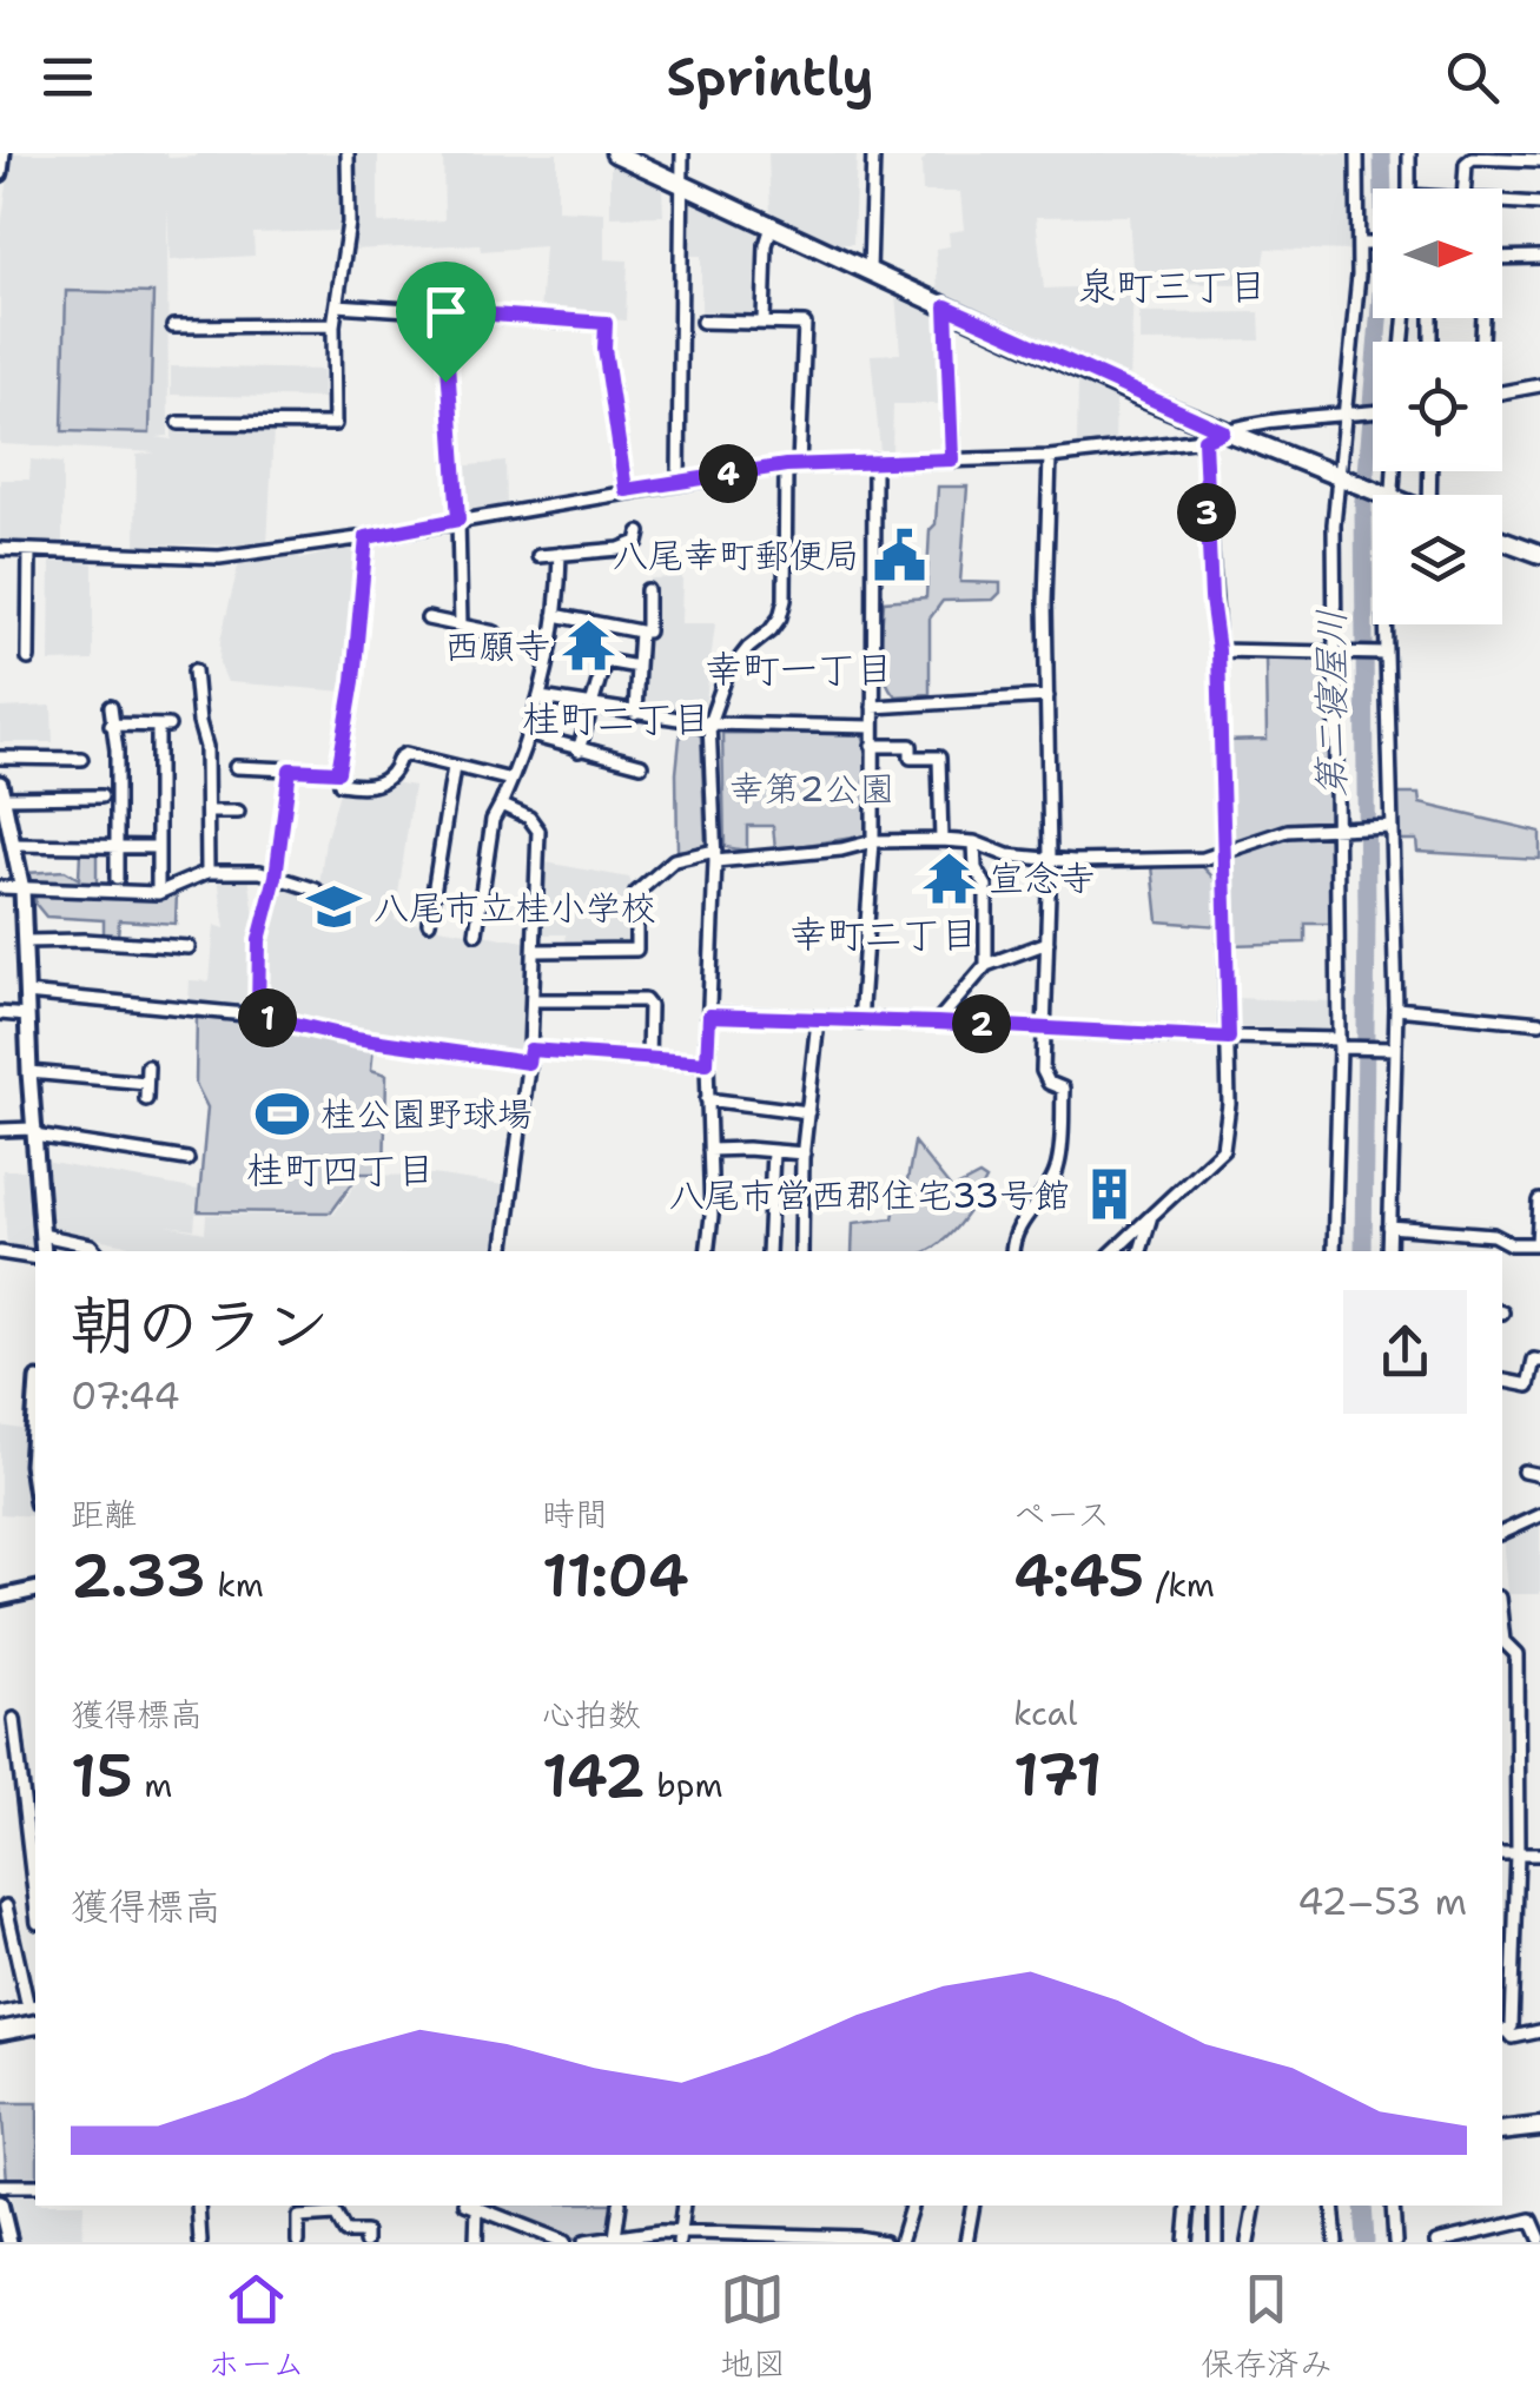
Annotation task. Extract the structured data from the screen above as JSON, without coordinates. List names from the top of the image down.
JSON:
{
  "districts": [
    "泉町三丁目",
    "幸町一丁目",
    "桂町二丁目",
    "幸町二丁目",
    "桂町四丁目"
  ],
  "water": ["第二寝屋川"],
  "parks": ["幸第2公園"],
  "places": {
    "public building": ["八尾幸町郵便局"],
    "temple": ["西願寺", "宣念寺"],
    "school or university": ["八尾市立桂小学校"],
    "sports": ["桂公園野球場"],
    "building": ["八尾市営西郡住宅33号館"]
  },
  "north": "right",
  "page": {
    "header": "Sprintly",
    "pins": [
      "4",
      "3",
      "1",
      "2"
    ],
    "heading": ["朝のラン", "07:44"],
    "stats": [
      ["距離", "2.33 km"],
      ["時間", "11:04"],
      ["ペース", "4:45 /km"],
      ["獲得標高", "15 m"],
      ["心拍数", "142 bpm"],
      ["kcal", "171"]
    ],
    "chart": ["獲得標高", "42–53 m"],
    "tabs": ["ホーム", "地図", "保存済み"]
  }
}
